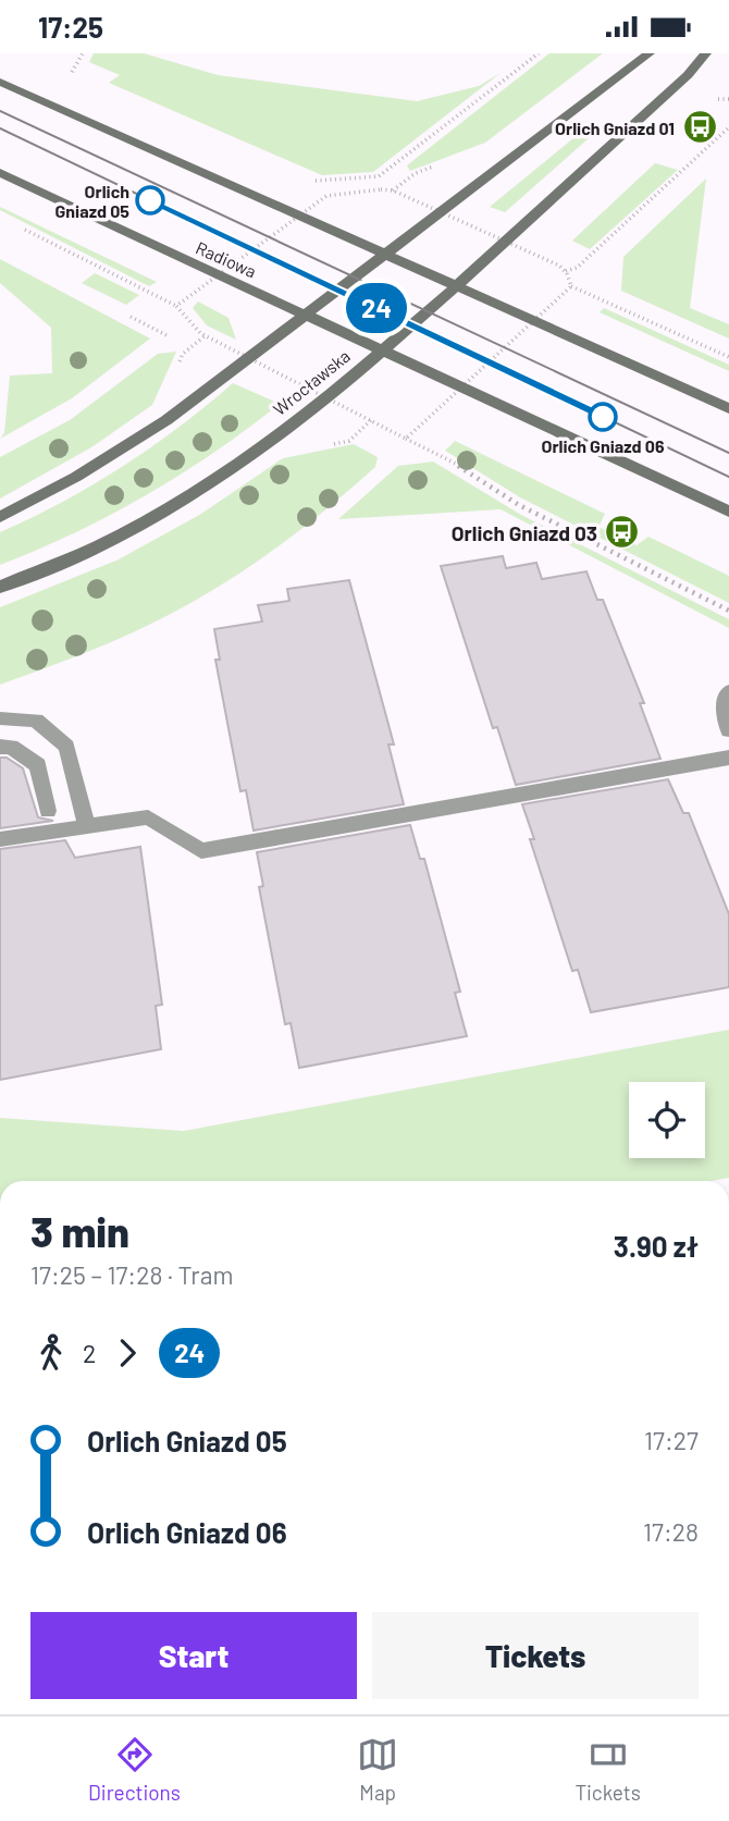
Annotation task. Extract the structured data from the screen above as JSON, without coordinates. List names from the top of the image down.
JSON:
{
  "streets": {
    "street": ["Radiowa", "Wrocławska"]
  },
  "crossings": [
    ["Radiowa", "Wrocławska"]
  ],
  "places": {
    "bus stop": ["Orlich Gniazd 01", "Orlich Gniazd 03"],
    "other": ["Orlich Gniazd 05", "Orlich Gniazd 06"]
  },
  "lines": ["tram line 24"],
  "page": {
    "status": "17:25",
    "on_map": "24",
    "heading": ["3 min", "17:25 – 17:28 · Tram", "3.90 zł"],
    "legs": ["2", "24"],
    "list": [
      {
        "name": "Orlich Gniazd 05",
        "value": "17:27"
      },
      {
        "name": "Orlich Gniazd 06",
        "value": "17:28"
      }
    ],
    "buttons": ["Start", "Tickets"],
    "tabs": ["Directions", "Map", "Tickets"]
  }
}
